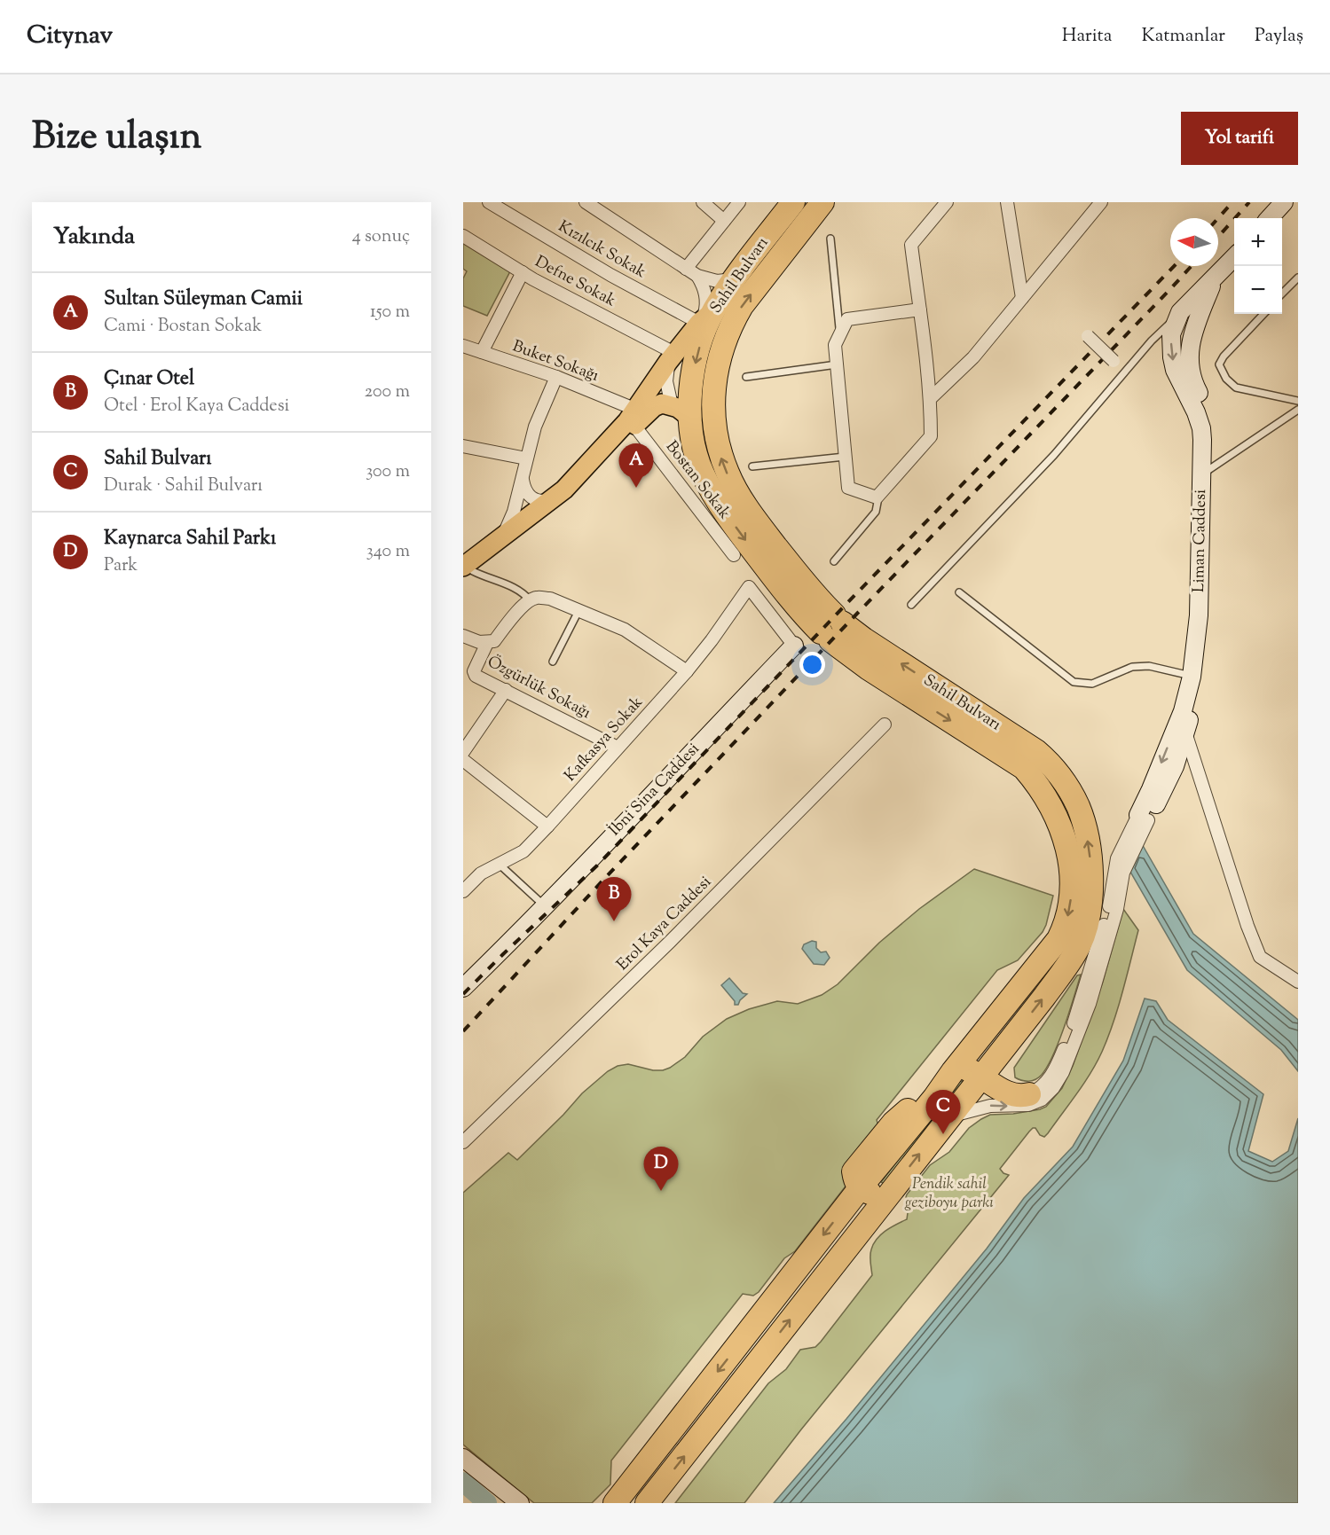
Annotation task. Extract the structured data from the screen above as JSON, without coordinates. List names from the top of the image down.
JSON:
{
  "streets": {
    "highway": ["Sahil Bulvarı"],
    "street": [
      "Kızılcık Sokak",
      "Defne Sokak",
      "Buket Sokağı",
      "Bostan Sokak",
      "Liman Caddesi",
      "Özgürlük Sokağı",
      "Kafkasya Sokak",
      "İbni Sina Caddesi",
      "Erol Kaya Caddesi"
    ]
  },
  "crossings": [
    ["Kızılcık Sokak", "Sahil Bulvarı"],
    ["Buket Sokağı", "Bostan Sokak"],
    ["Özgürlük Sokağı", "Kafkasya Sokak"],
    ["Kafkasya Sokak", "İbni Sina Caddesi"]
  ],
  "parks": ["Pendik sahil geziboyu parkı"],
  "north": "left",
  "page": {
    "header": "Citynav",
    "nav": ["Harita", "Katmanlar", "Paylaş"],
    "title": "Bize ulaşın",
    "buttons": "Yol tarifi",
    "heading": ["Yakında", "4 sonuç"],
    "map_buttons": ["+", "−"],
    "list": [
      {
        "mark": "A",
        "name": "Sultan Süleyman Camii",
        "note": "Cami · Bostan Sokak",
        "value": "150 m"
      },
      {
        "mark": "B",
        "name": "Çınar Otel",
        "note": "Otel · Erol Kaya Caddesi",
        "value": "200 m"
      },
      {
        "mark": "C",
        "name": "Sahil Bulvarı",
        "note": "Durak · Sahil Bulvarı",
        "value": "300 m"
      },
      {
        "mark": "D",
        "name": "Kaynarca Sahil Parkı",
        "note": "Park",
        "value": "340 m"
      }
    ],
    "pins": [
      "A",
      "B",
      "C",
      "D"
    ]
  }
}
